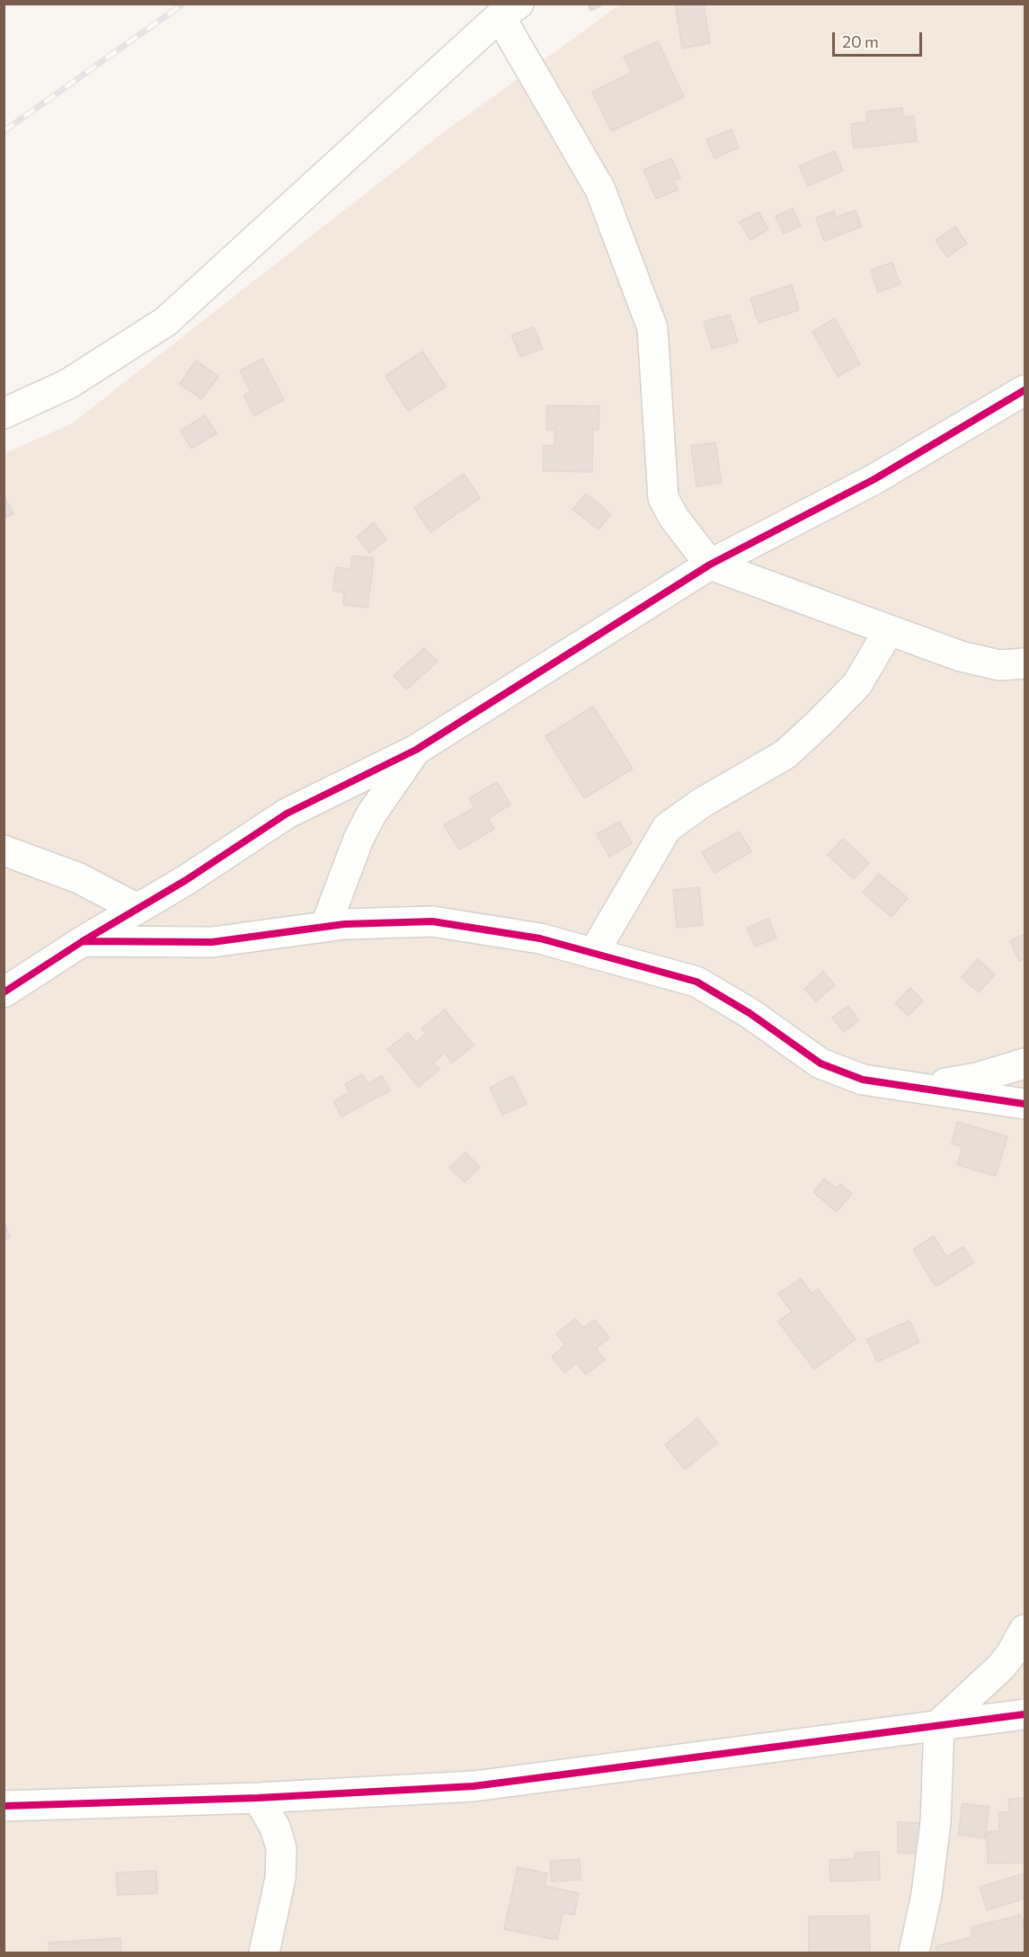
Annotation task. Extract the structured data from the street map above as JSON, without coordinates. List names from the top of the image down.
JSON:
{
  "scale_bar": "20 m"
}
